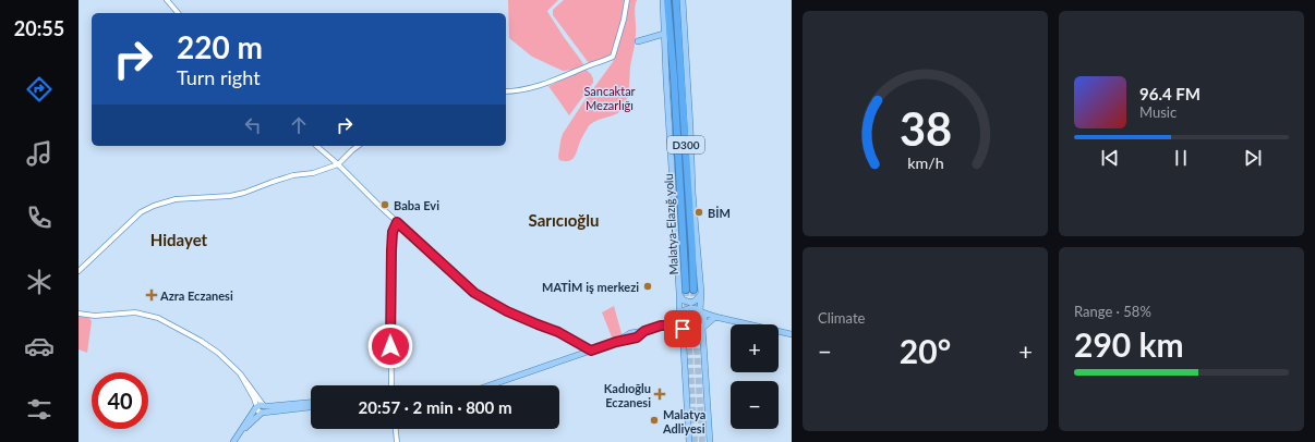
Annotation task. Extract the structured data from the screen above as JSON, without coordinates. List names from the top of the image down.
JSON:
{
  "streets": {
    "highway": ["D300", "Malatya-Elazığ yolu"]
  },
  "districts": ["Sarıcıoğlu", "Hidayet"],
  "parks": ["Sancaktar Mezarlığı"],
  "places": {
    "other": [
      "Baba Evi",
      "BİM",
      "MATİM iş merkezi",
      "Malatya Adliyesi"
    ],
    "health": ["Azra Eczanesi", "Kadıoğlu Eczanesi"]
  },
  "page": {
    "tabs": "20:55",
    "turn": ["220 m", "Turn right"],
    "song": ["96.4 FM", "Music"],
    "tile": [
      "Climate",
      ["Range · 58%", "290 km"]
    ],
    "map_buttons": ["+", "−"],
    "heat": ["−", "20°", "+"],
    "limit": "40",
    "trip": "20:57 · 2 min · 800 m",
    "gauge": ["38", "km/h"]
  }
}
